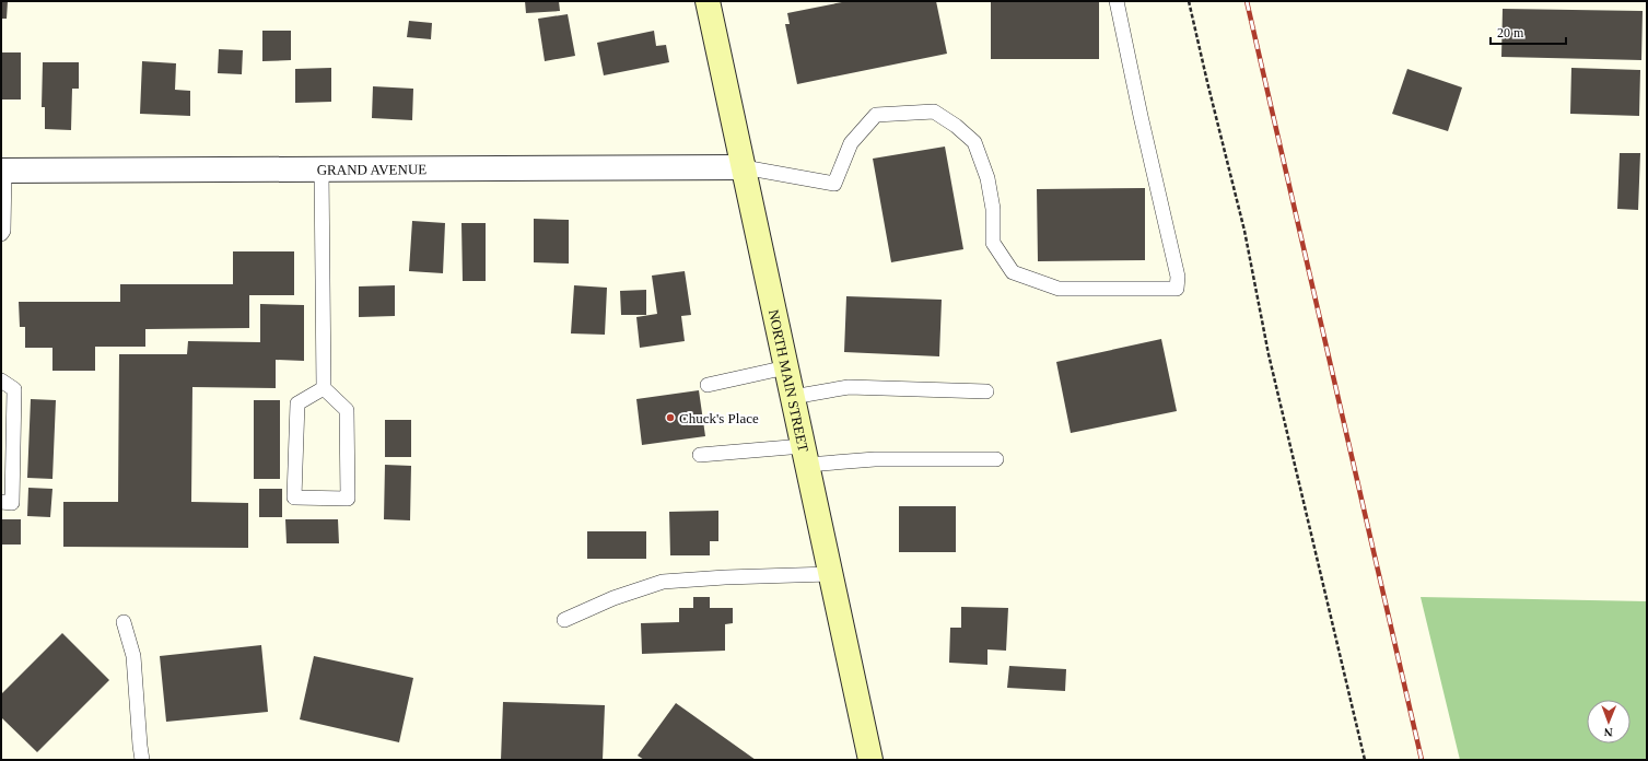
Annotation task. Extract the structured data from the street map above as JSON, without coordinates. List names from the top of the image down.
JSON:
{
  "streets": {
    "main road": ["NORTH MAIN STREET"],
    "street": ["GRAND AVENUE"]
  },
  "crossings": [
    ["GRAND AVENUE", "NORTH MAIN STREET"]
  ],
  "places": ["Chuck's Place"],
  "scale_bar": "20 m",
  "north": "bottom"
}
